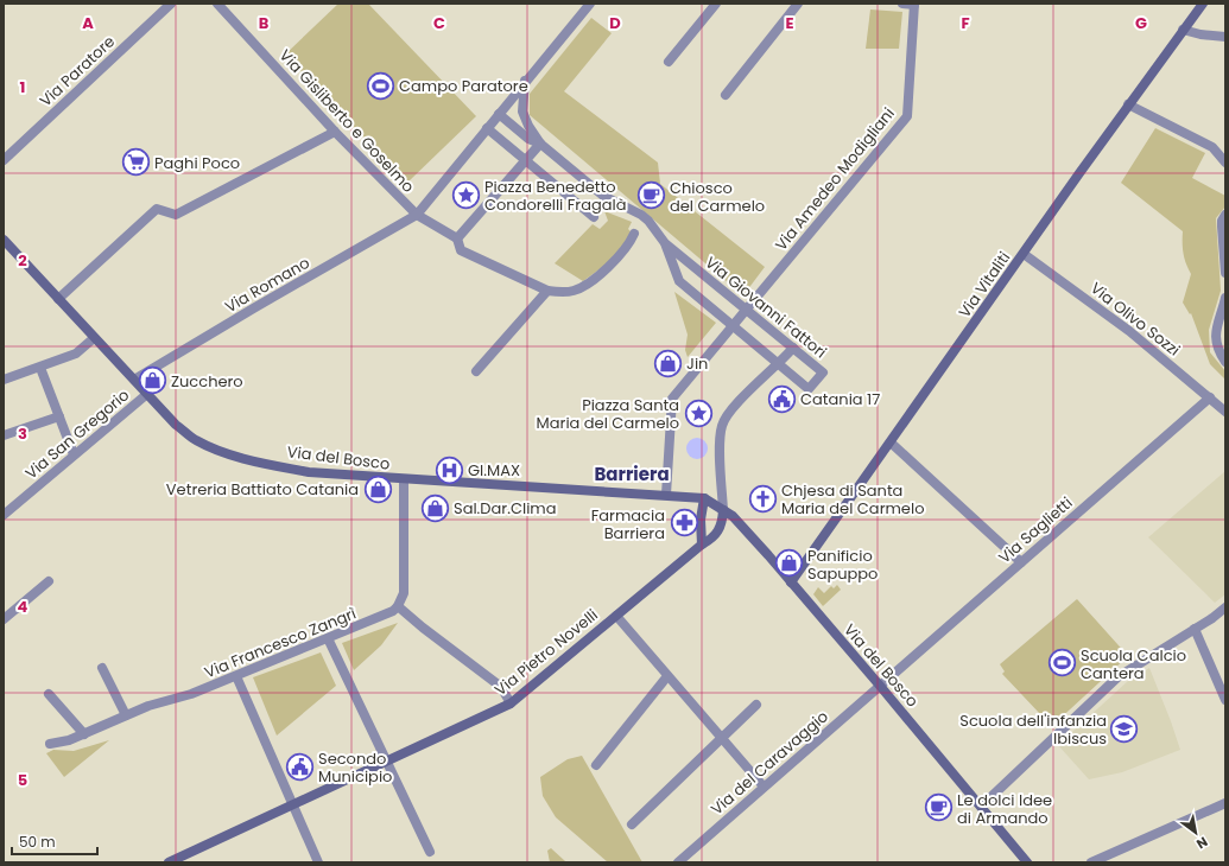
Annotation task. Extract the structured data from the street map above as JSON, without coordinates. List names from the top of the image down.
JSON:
{
  "streets": {
    "main road": ["Via Vitaliti", "Via del Bosco", "Via Pietro Novelli"],
    "street": [
      "Via Paratore",
      "Via Gisliberto e Goselmo",
      "Via Amedeo Modigliani",
      "Via Romano",
      "Via Giovanni Fattori",
      "Via Olivo Sozzi",
      "Via San Gregorio",
      "Via Saglietti",
      "Via Francesco Zangrì",
      "Via del Caravaggio"
    ]
  },
  "crossings": [
    ["Via Gisliberto e Goselmo", "Via Romano"],
    ["Via Amedeo Modigliani", "Via Giovanni Fattori"],
    ["Via Romano", "Via del Bosco"],
    ["Via Vitaliti", "Via Olivo Sozzi"],
    ["Via Vitaliti", "Via del Bosco"],
    ["Via Olivo Sozzi", "Via Saglietti"],
    ["Via San Gregorio", "Via del Bosco"],
    ["Via del Bosco", "Via Saglietti"],
    ["Via del Bosco", "Via Pietro Novelli"],
    ["Via del Bosco", "Via del Caravaggio"],
    ["Via Saglietti", "Via del Caravaggio"]
  ],
  "districts": ["Barriera"],
  "places": {
    "sports": ["Campo Paratore", "Scuola Calcio Cantera"],
    "supermarket": ["Paghi Poco"],
    "place": ["Piazza Benedetto Condorelli Fragalà", "Piazza Santa Maria del Carmelo"],
    "cafe": ["Chiosco del Carmelo", "Le dolci Idee di Armando"],
    "shop": [
      "Jin",
      "Zucchero",
      "Vetreria Battiato Catania",
      "Sal.Dar.Clima",
      "Panificio Sapuppo"
    ],
    "public building": ["Catania 17", "Secondo Municipio"],
    "hospital": ["GI.MAX"],
    "church": ["Chjesa di Santa Maria del Carmelo"],
    "pharmacy": ["Farmacia Barriera"],
    "school or university": ["Scuola dell'infanzia Ibiscus"]
  },
  "scale_bar": "50 m",
  "north": "bottom right",
  "grid": {
    "columns": [
      "A",
      "B",
      "C",
      "D",
      "E",
      "F",
      "G"
    ],
    "rows": [
      "1",
      "2",
      "3",
      "4",
      "5"
    ]
  }
}
